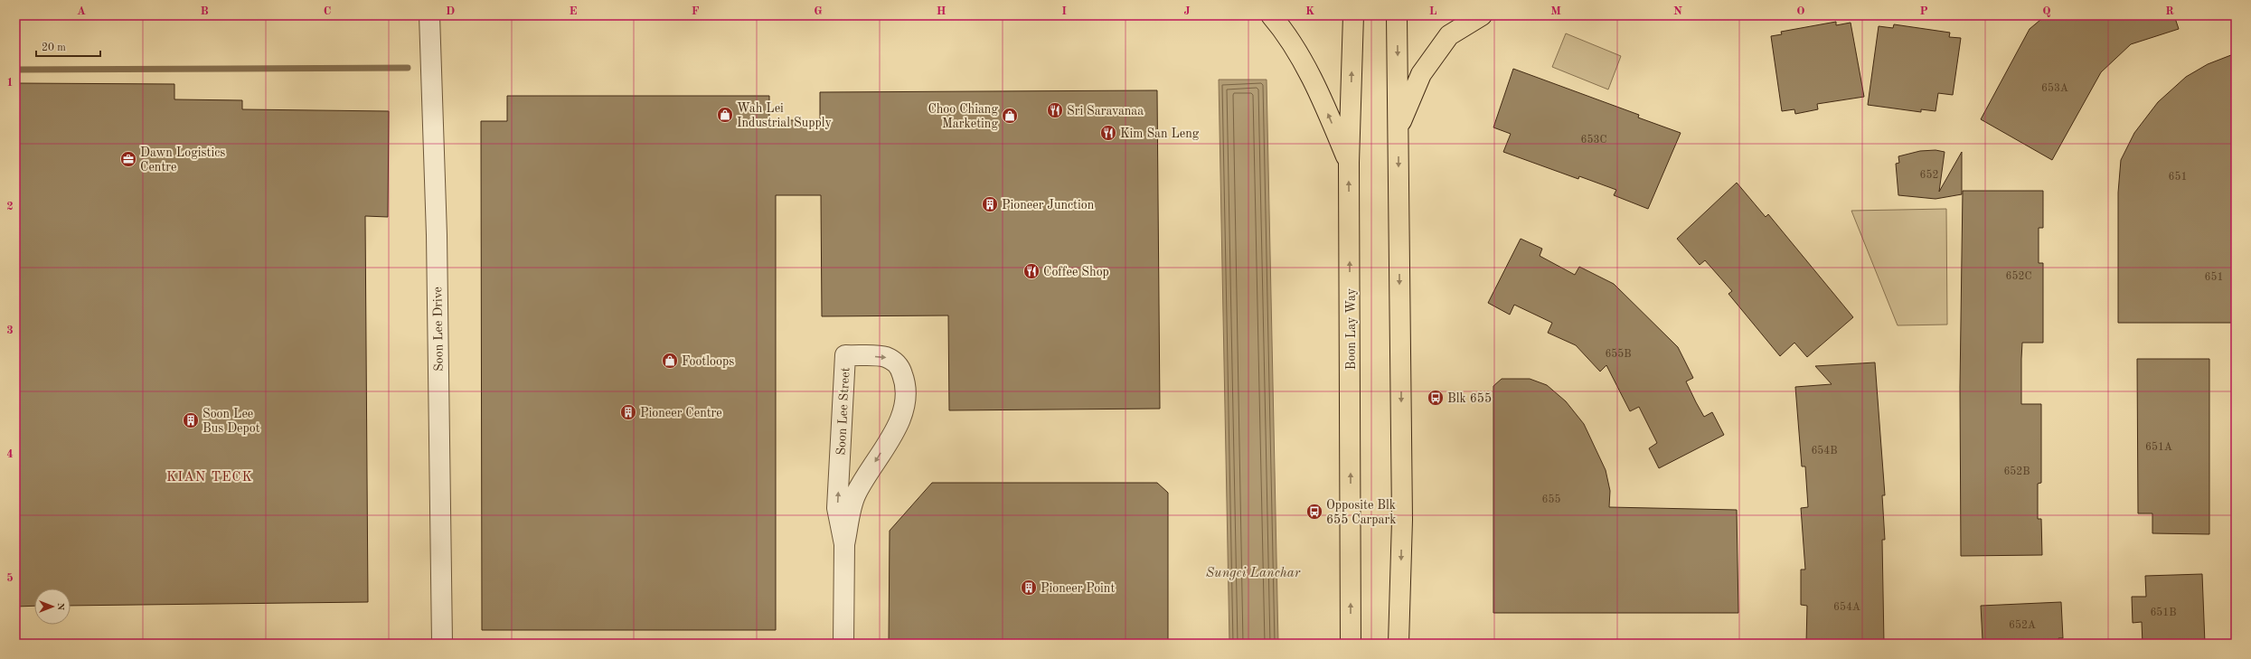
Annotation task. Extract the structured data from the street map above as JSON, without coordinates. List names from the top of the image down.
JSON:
{
  "streets": {
    "main road": ["Boon Lay Way"],
    "street": ["Soon Lee Drive", "Soon Lee Street"]
  },
  "districts": ["KIAN TECK"],
  "water": ["Sungei Lanchar"],
  "places": {
    "restaurant": ["Sri Saravanaa", "Kim San Leng", "Coffee Shop"],
    "shop": ["Wah Lei Industrial Supply", "Choo Chiang Marketing", "Footloops"],
    "office": ["Dawn Logistics Centre"],
    "building": [
      "Pioneer Junction",
      "Pioneer Centre",
      "Soon Lee Bus Depot",
      "Pioneer Point"
    ],
    "bus stop": ["Blk 655", "Opposite Blk 655 Carpark"]
  },
  "house_numbers": [
    "653A",
    "653C",
    "652",
    "651",
    "652C",
    "651",
    "655B",
    "651A",
    "654B",
    "652B",
    "655",
    "654A",
    "651B",
    "652A"
  ],
  "scale_bar": "20 m",
  "north": "right",
  "grid": {
    "columns": [
      "A",
      "B",
      "C",
      "D",
      "E",
      "F",
      "G",
      "H",
      "I",
      "J",
      "K",
      "L",
      "M",
      "N",
      "O",
      "P",
      "Q",
      "R"
    ],
    "rows": [
      "1",
      "2",
      "3",
      "4",
      "5"
    ]
  }
}
